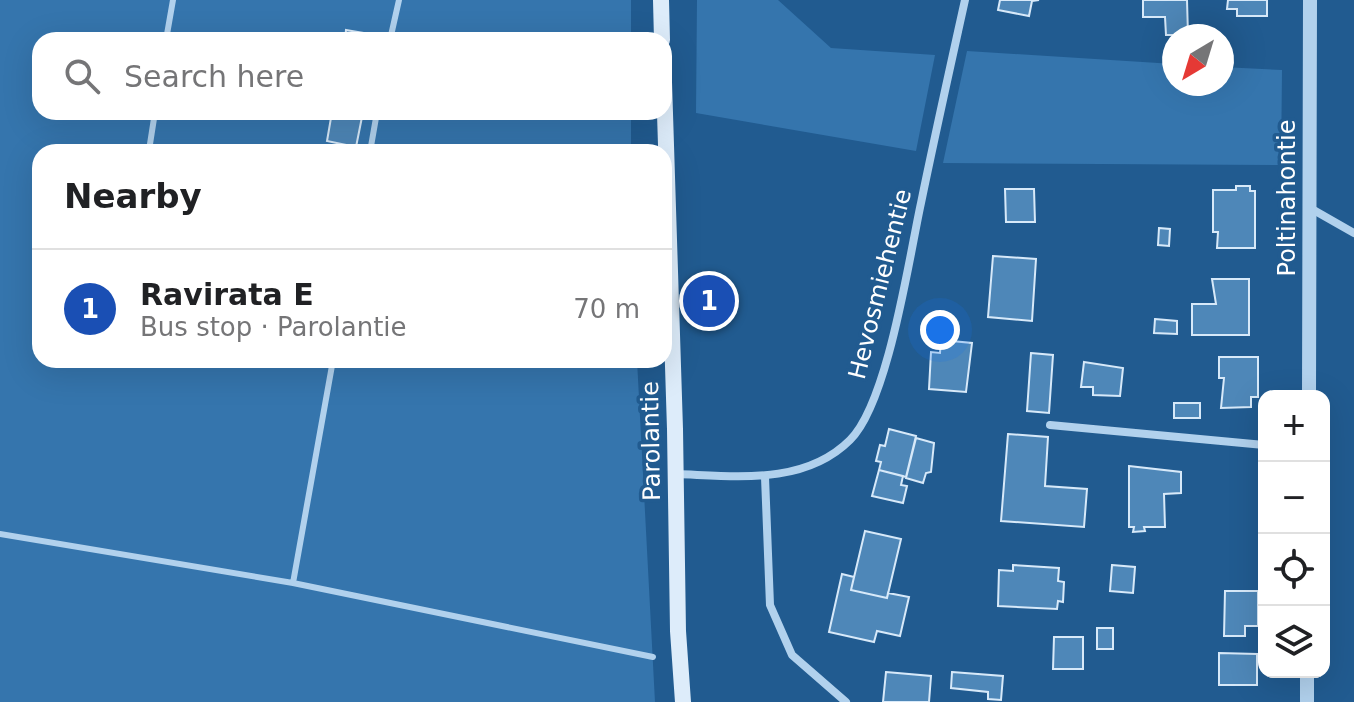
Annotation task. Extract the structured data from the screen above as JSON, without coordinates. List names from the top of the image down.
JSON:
{
  "streets": {
    "main road": ["Parolantie"],
    "street": ["Poltinahontie", "Hevosmiehentie"]
  },
  "crossings": [
    ["Hevosmiehentie", "Parolantie"]
  ],
  "north": "bottom left",
  "page": {
    "search": "Search here",
    "heading": "Nearby",
    "list": [
      {
        "mark": "1",
        "name": "Ravirata E",
        "note": "Bus stop · Parolantie",
        "value": "70 m"
      }
    ],
    "pins": "1",
    "map_buttons": ["+", "−"]
  }
}
